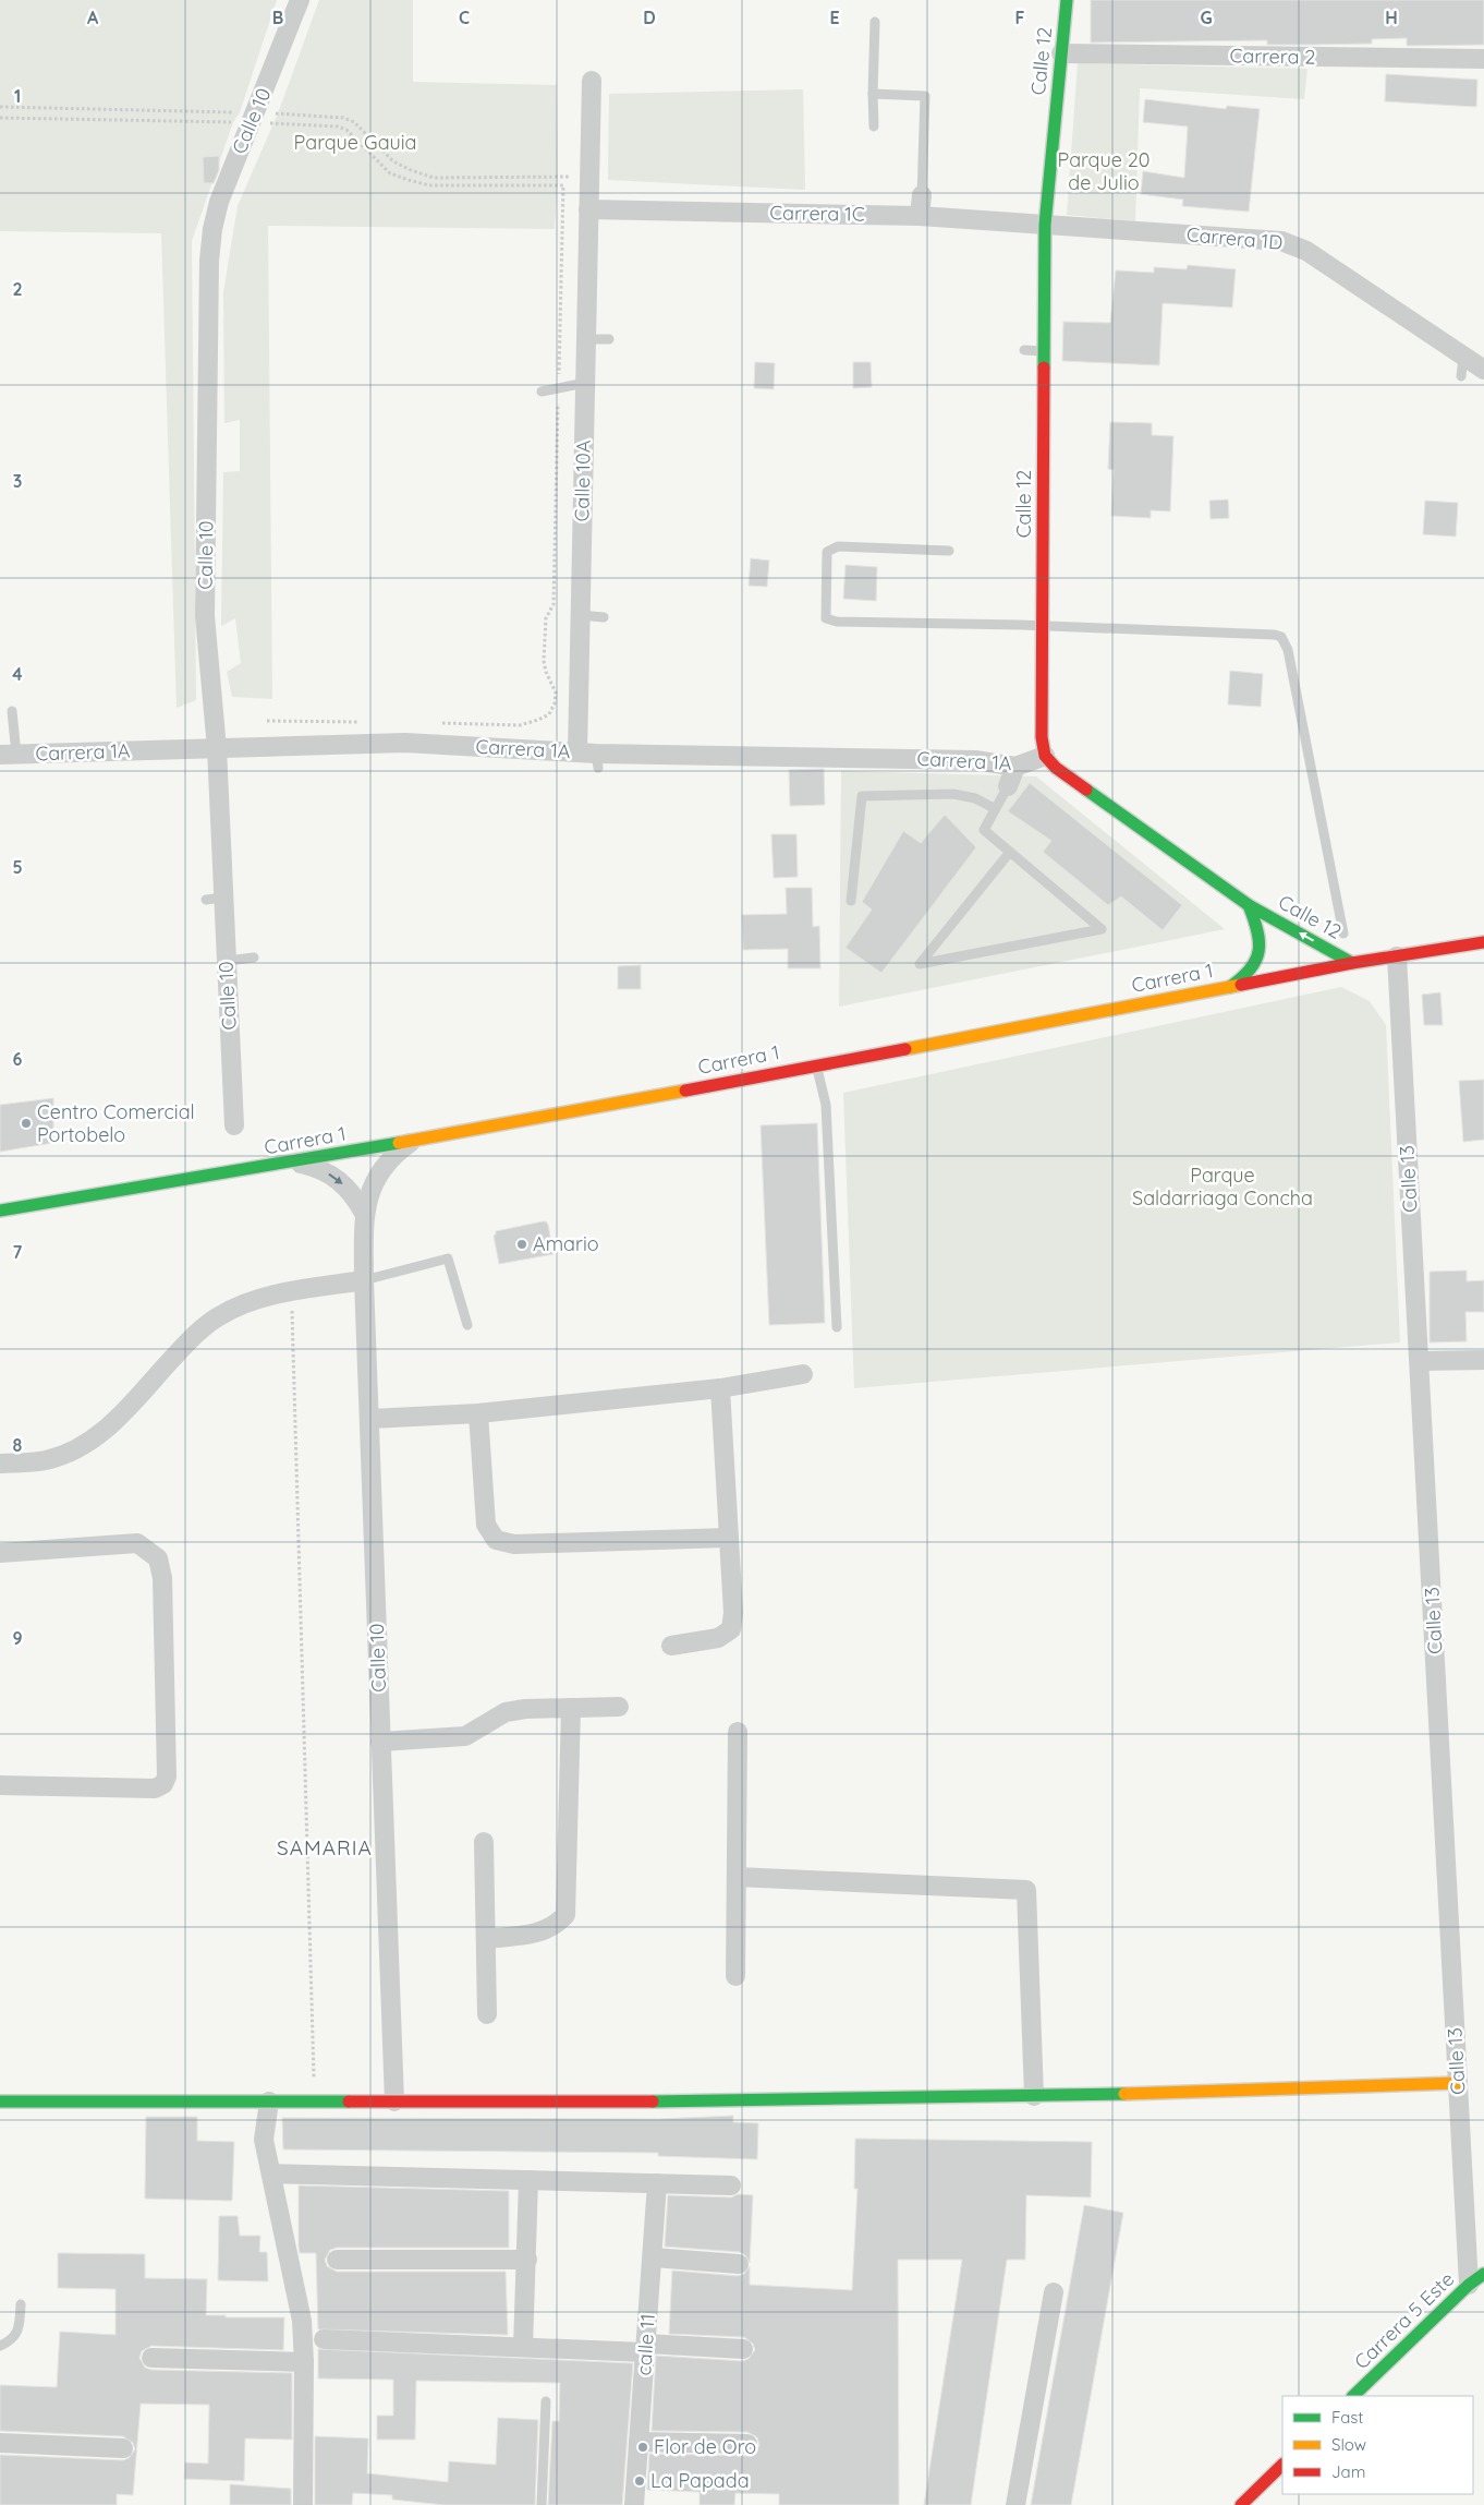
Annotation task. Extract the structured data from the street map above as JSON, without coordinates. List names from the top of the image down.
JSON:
{
  "streets": {
    "street": [
      "Carrera 2",
      "Calle 12",
      "Calle 10",
      "Carrera 1C",
      "Carrera 1D",
      "Calle 10A",
      "Carrera 1A",
      "Carrera 1",
      "Calle 13",
      "Carrera 5 Este",
      "calle 11"
    ]
  },
  "crossings": [
    ["Carrera 2", "Calle 12"],
    ["Calle 12", "Carrera 1C"],
    ["Calle 12", "Carrera 1D"],
    ["Calle 12", "Carrera 1A"],
    ["Calle 12", "Carrera 1"],
    ["Calle 10", "Carrera 1A"],
    ["Carrera 1C", "Carrera 1D"],
    ["Carrera 1C", "Calle 10A"],
    ["Calle 10A", "Carrera 1A"],
    ["Carrera 1", "Calle 13"],
    ["Calle 13", "Carrera 5 Este"]
  ],
  "districts": ["SAMARIA"],
  "parks": ["Parque Gauia", "Parque 20 de Julio", "Parque Saldarriaga Concha"],
  "places": [
    "Centro Comercial Portobelo",
    "Amario",
    "Flor de Oro",
    "La Papada"
  ],
  "legend": ["Fast", "Slow", "Jam"],
  "grid": {
    "columns": [
      "A",
      "B",
      "C",
      "D",
      "E",
      "F",
      "G",
      "H"
    ],
    "rows": [
      "1",
      "2",
      "3",
      "4",
      "5",
      "6",
      "7",
      "8",
      "9"
    ]
  }
}
